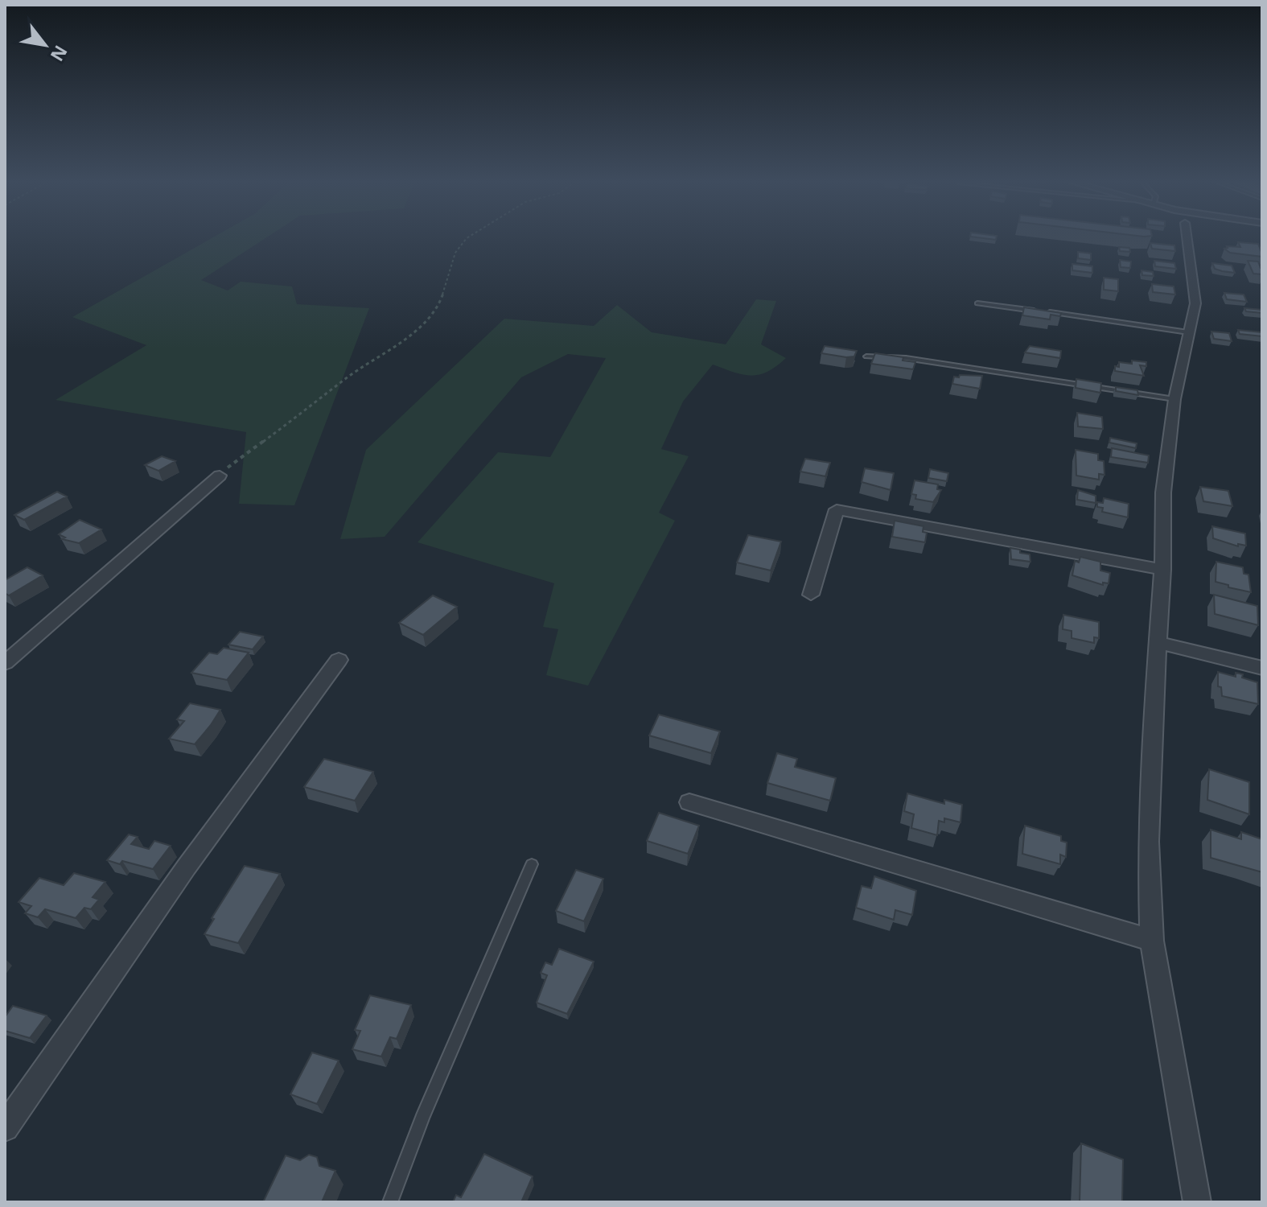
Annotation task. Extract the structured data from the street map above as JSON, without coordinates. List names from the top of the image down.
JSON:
{
  "north": "bottom right"
}
